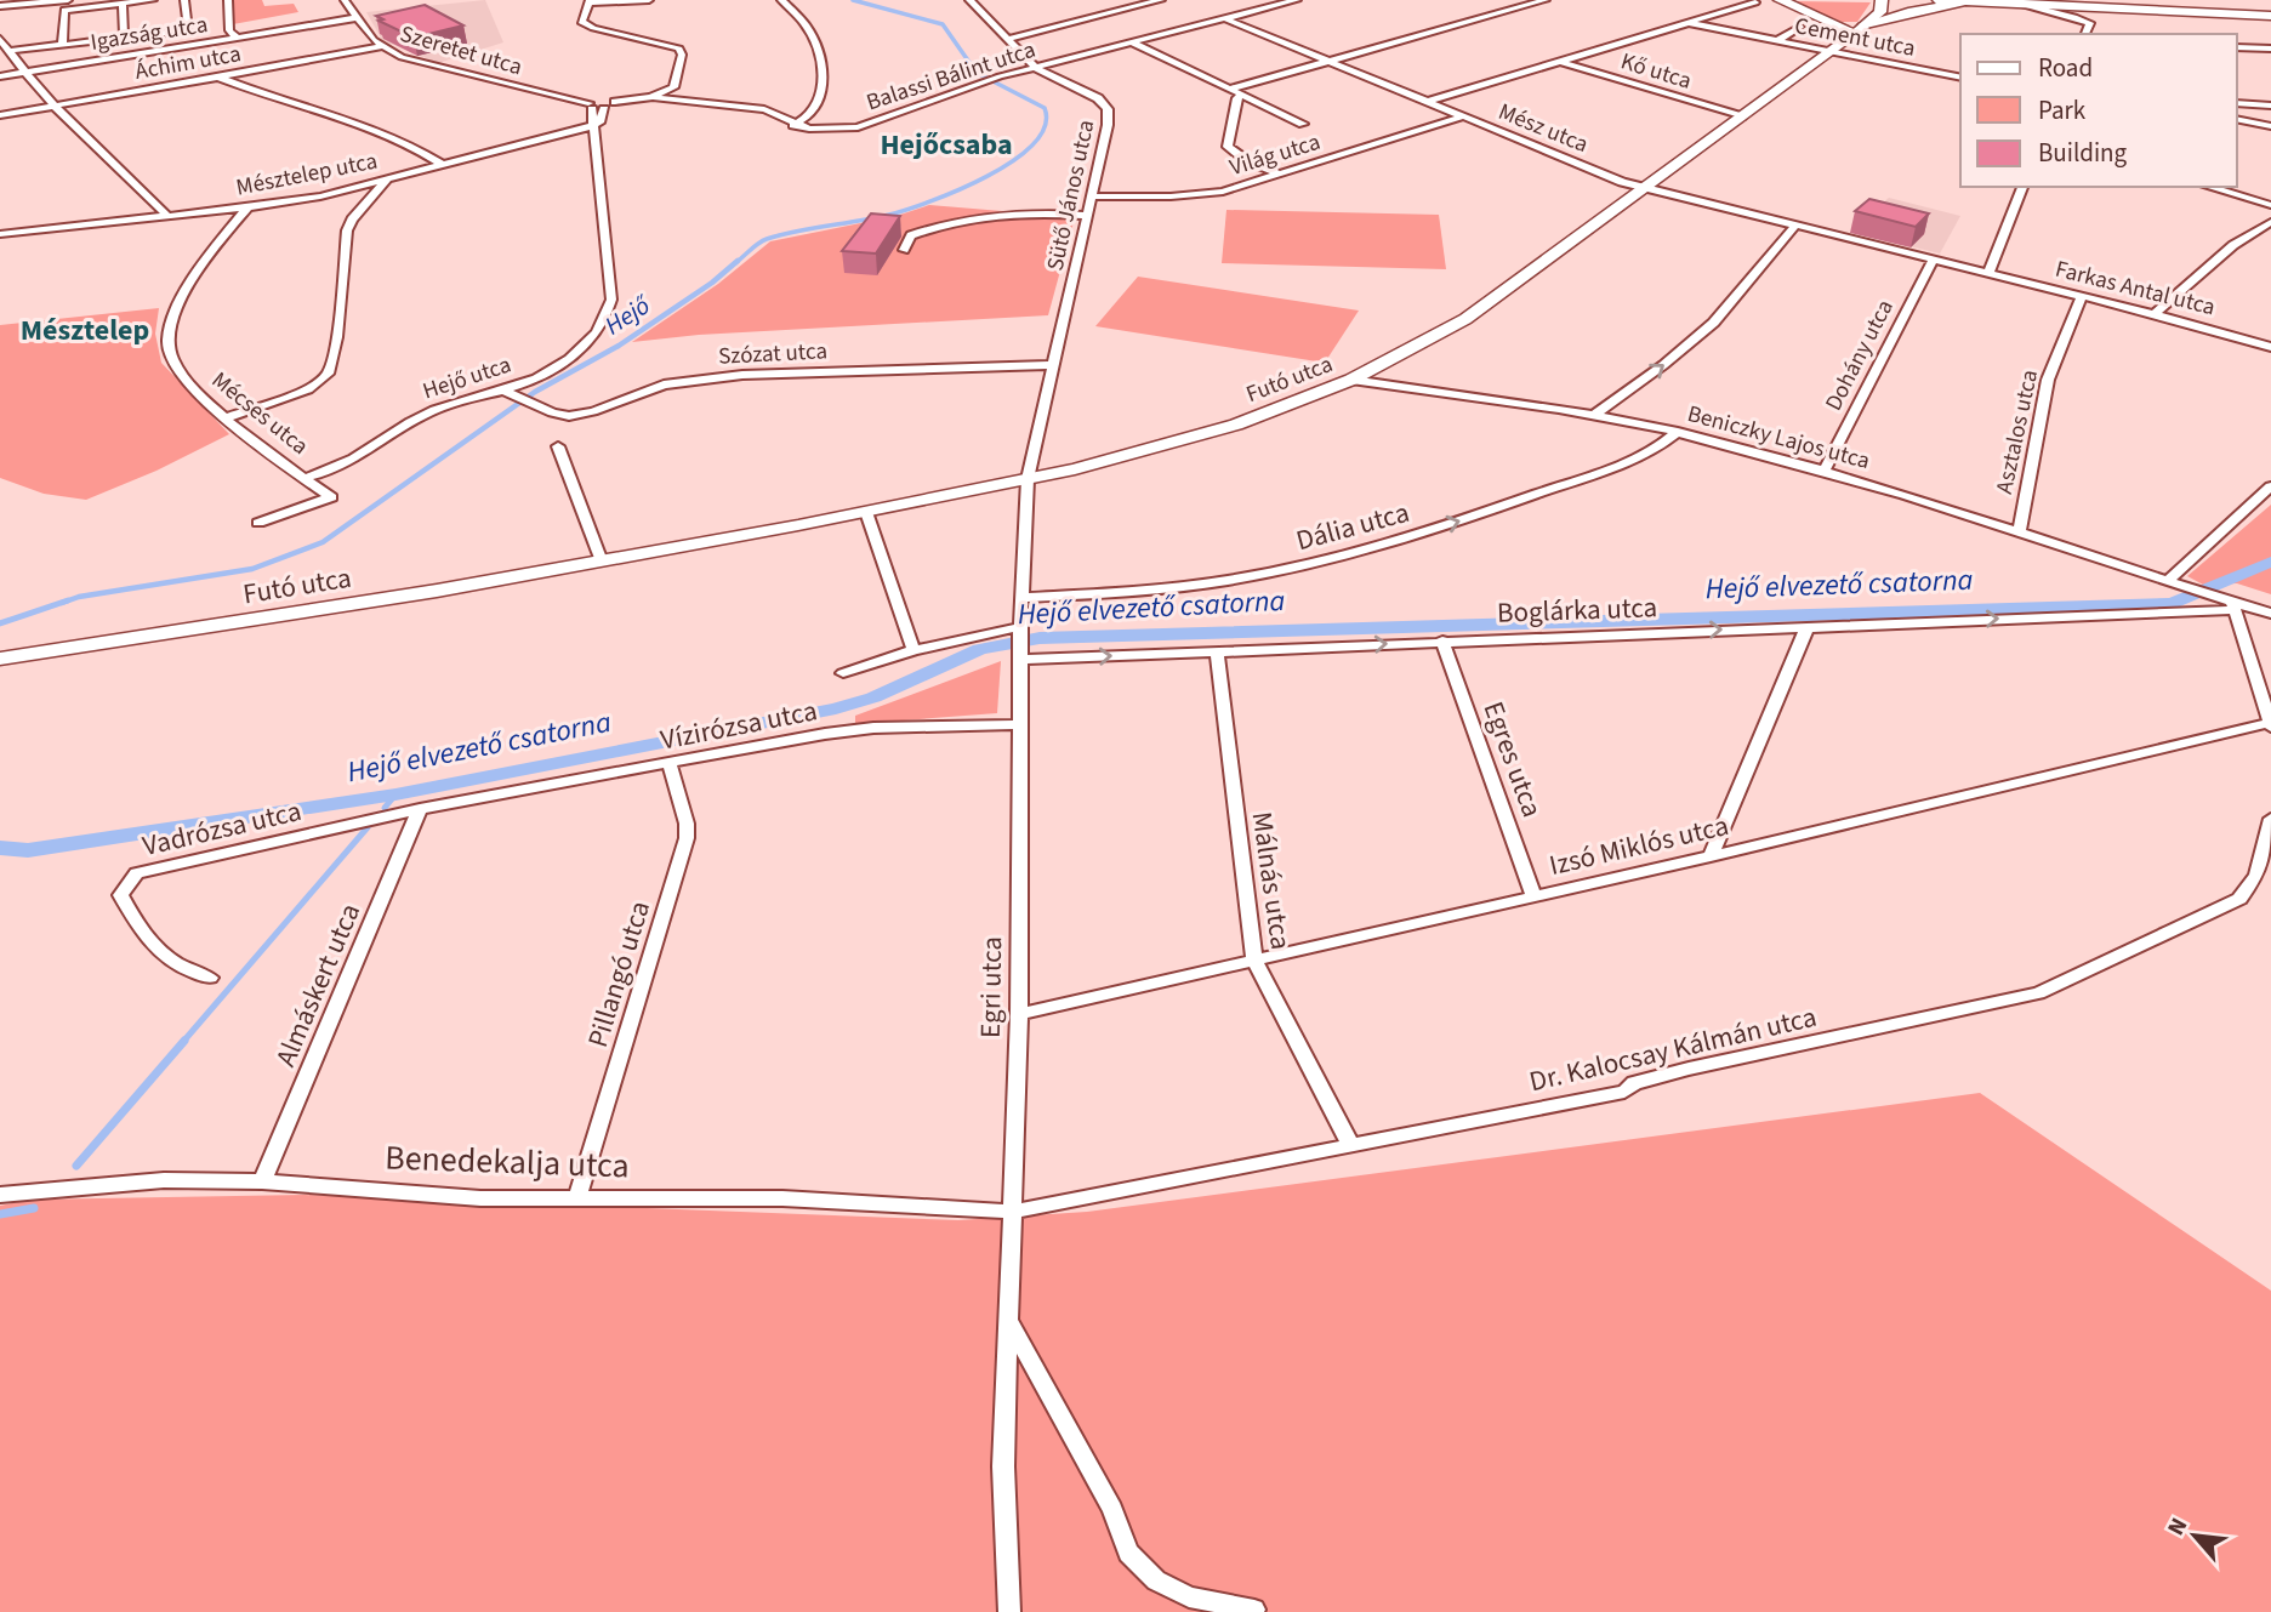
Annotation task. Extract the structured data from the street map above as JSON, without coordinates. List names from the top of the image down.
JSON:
{
  "streets": {
    "main road": ["Futó utca"],
    "street": [
      "Igazság utca",
      "Cement utca",
      "Szeretet utca",
      "Áchim utca",
      "Kő utca",
      "Balassi Bálint utca",
      "Mész utca",
      "Világ utca",
      "Mésztelep utca",
      "Sütő János utca",
      "Farkas Antal utca",
      "Szózat utca",
      "Dohány utca",
      "Hejő utca",
      "Mécses utca",
      "Asztalos utca",
      "Beniczky Lajos utca",
      "Dália utca",
      "Boglárka utca",
      "Vízirózsa utca",
      "Egres utca",
      "Vadrózsa utca",
      "Izsó Miklós utca",
      "Málnás utca",
      "Pillangó utca",
      "Almáskert utca",
      "Egri utca",
      "Dr. Kalocsay Kálmán utca",
      "Benedekalja utca"
    ]
  },
  "crossings": [
    ["Igazság utca", "Szeretet utca"],
    ["Cement utca", "Futó utca"],
    ["Szeretet utca", "Áchim utca"],
    ["Szeretet utca", "Balassi Bálint utca"],
    ["Szeretet utca", "Hejő utca"],
    ["Kő utca", "Futó utca"],
    ["Balassi Bálint utca", "Mész utca"],
    ["Balassi Bálint utca", "Sütő János utca"],
    ["Balassi Bálint utca", "Hejő utca"],
    ["Mész utca", "Világ utca"],
    ["Mész utca", "Farkas Antal utca"],
    ["Mész utca", "Futó utca"],
    ["Világ utca", "Sütő János utca"],
    ["Mésztelep utca", "Hejő utca"],
    ["Mésztelep utca", "Mécses utca"],
    ["Sütő János utca", "Szózat utca"],
    ["Sütő János utca", "Egri utca"],
    ["Farkas Antal utca", "Dohány utca"],
    ["Farkas Antal utca", "Asztalos utca"],
    ["Szózat utca", "Hejő utca"],
    ["Szózat utca", "Egri utca"],
    ["Dohány utca", "Beniczky Lajos utca"],
    ["Hejő utca", "Mécses utca"],
    ["Futó utca", "Beniczky Lajos utca"],
    ["Futó utca", "Egri utca"],
    ["Asztalos utca", "Beniczky Lajos utca"],
    ["Beniczky Lajos utca", "Dália utca"],
    ["Beniczky Lajos utca", "Boglárka utca"],
    ["Dália utca", "Egri utca"],
    ["Boglárka utca", "Egres utca"],
    ["Boglárka utca", "Málnás utca"],
    ["Boglárka utca", "Egri utca"],
    ["Vízirózsa utca", "Vadrózsa utca"],
    ["Vízirózsa utca", "Pillangó utca"],
    ["Vízirózsa utca", "Almáskert utca"],
    ["Vízirózsa utca", "Egri utca"],
    ["Egres utca", "Izsó Miklós utca"],
    ["Vadrózsa utca", "Almáskert utca"],
    ["Izsó Miklós utca", "Málnás utca"],
    ["Izsó Miklós utca", "Egri utca"],
    ["Málnás utca", "Dr. Kalocsay Kálmán utca"],
    ["Pillangó utca", "Benedekalja utca"],
    ["Almáskert utca", "Benedekalja utca"],
    ["Egri utca", "Dr. Kalocsay Kálmán utca"],
    ["Egri utca", "Benedekalja utca"],
    ["Dr. Kalocsay Kálmán utca", "Benedekalja utca"]
  ],
  "one_way": ["Dália utca", "Boglárka utca"],
  "districts": ["Hejőcsaba", "Mésztelep"],
  "water": ["Hejő", "Hejő elvezető csatorna"],
  "legend": ["Road", "Park", "Building"],
  "north": "top left"
}
